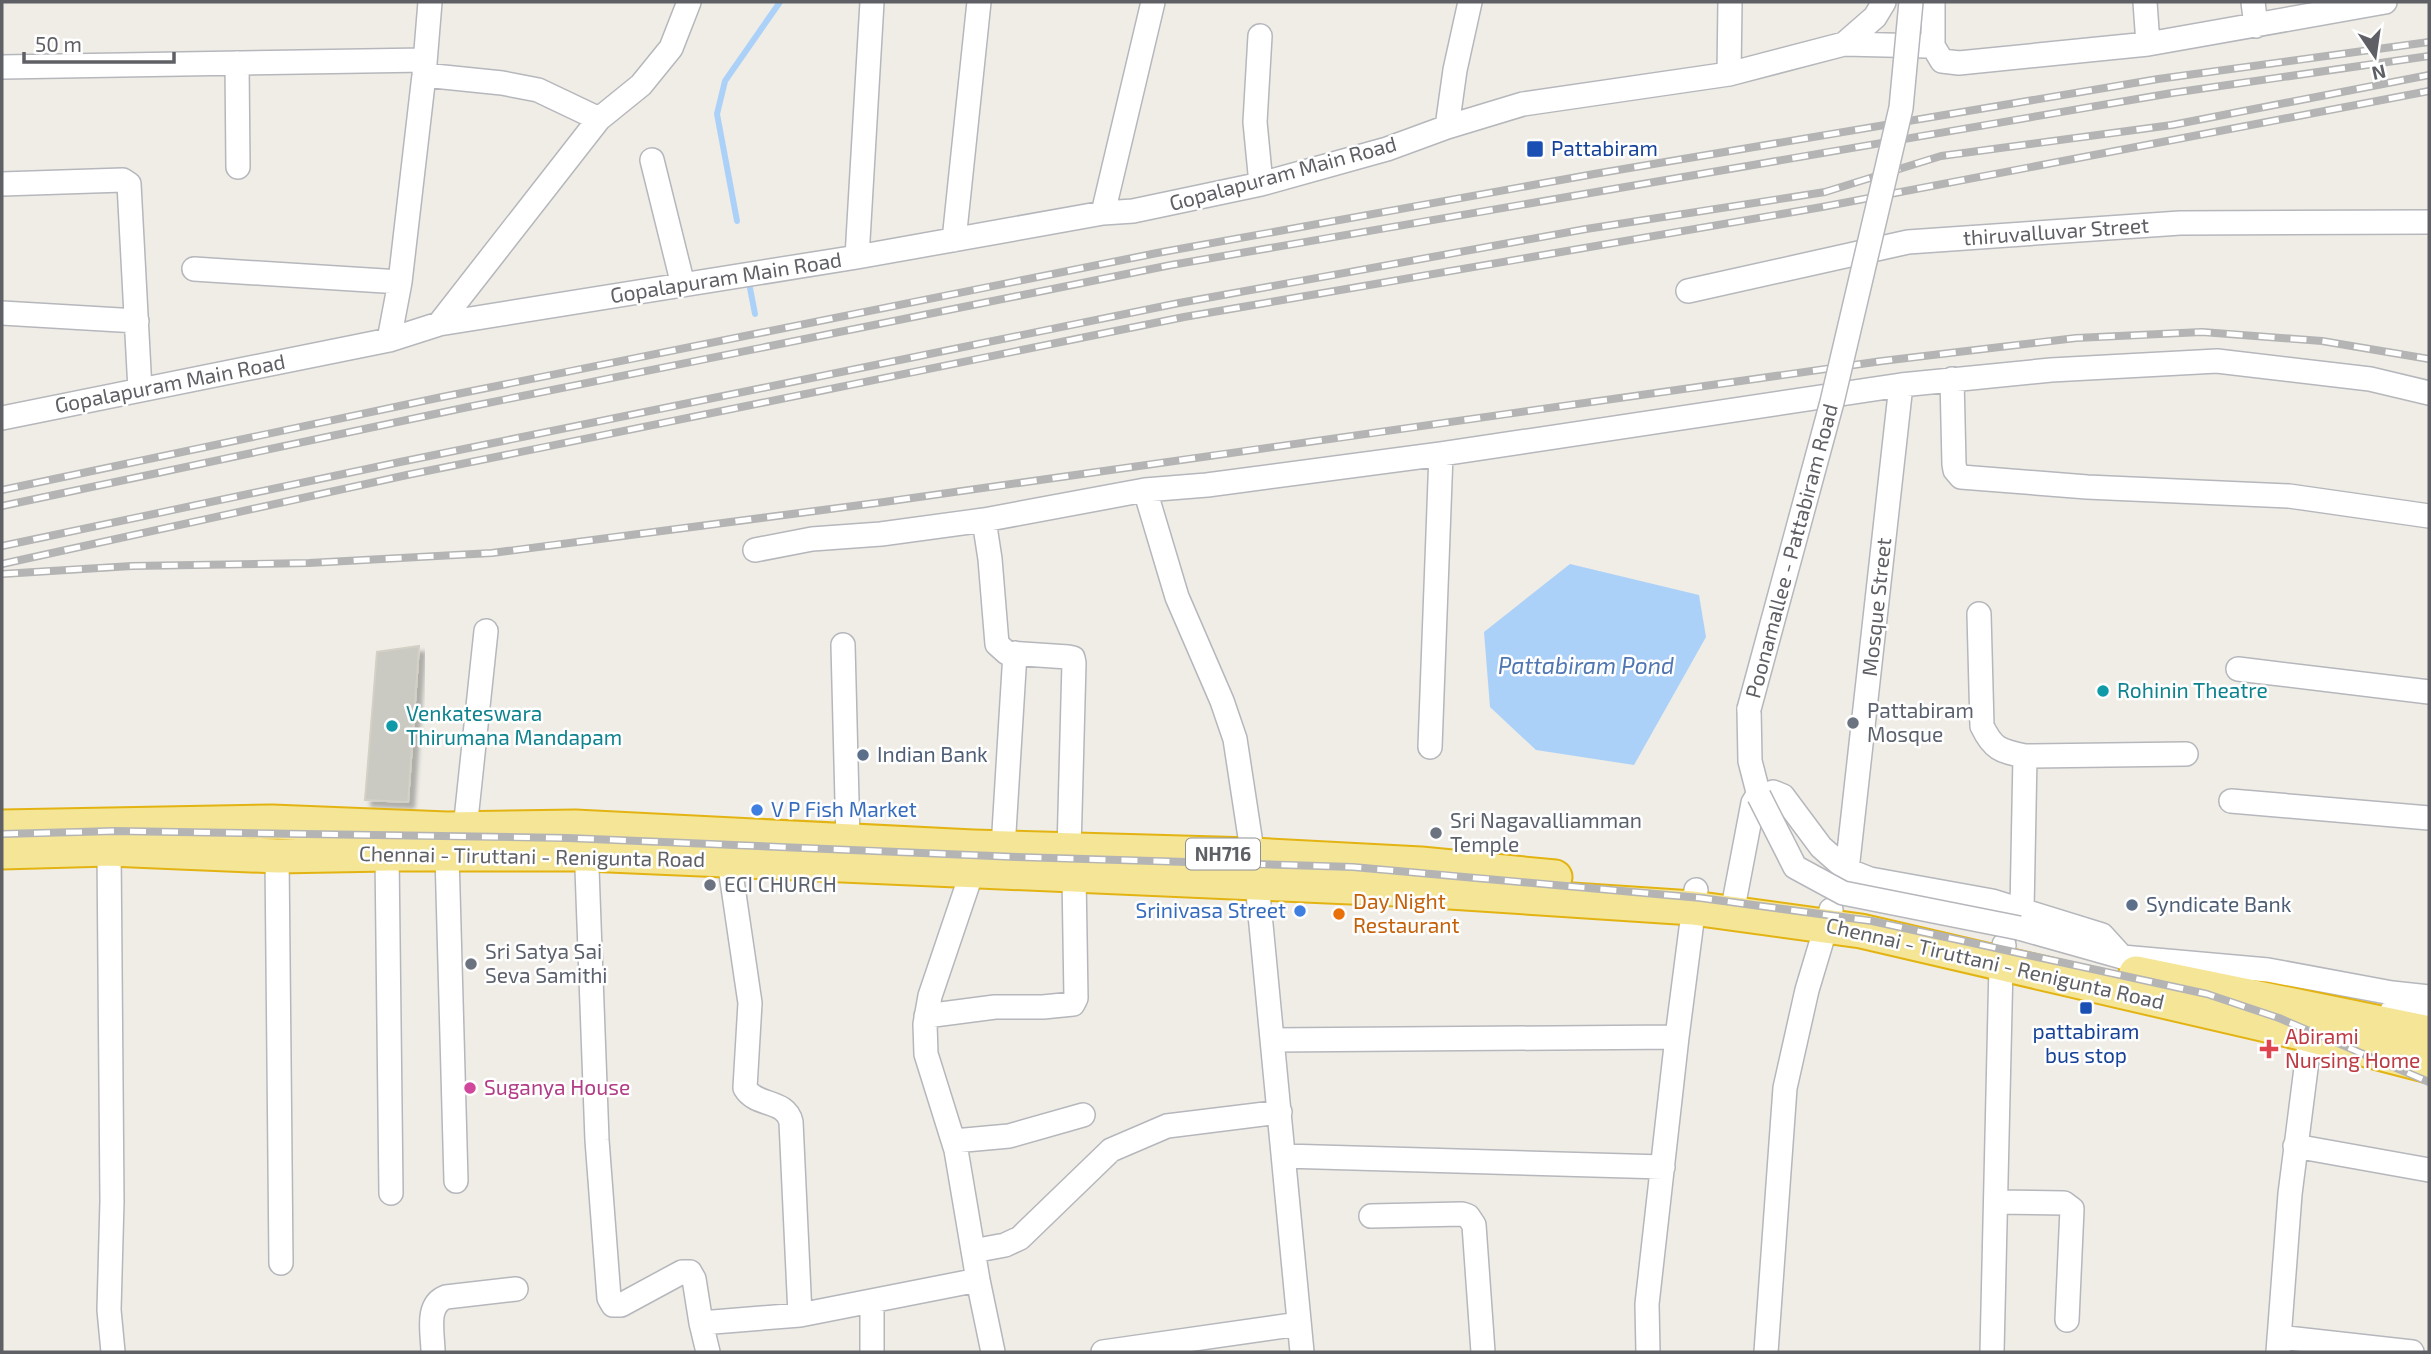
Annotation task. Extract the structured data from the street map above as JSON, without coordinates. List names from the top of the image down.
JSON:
{
  "streets": {
    "highway": ["NH716", "Chennai - Tiruttani - Renigunta Road"],
    "street": [
      "Gopalapuram Main Road",
      "thiruvalluvar Street",
      "Poonamallee - Pattabiram Road",
      "Mosque Street"
    ]
  },
  "crossings": [
    ["Poonamallee - Pattabiram Road", "Chennai - Tiruttani - Renigunta Road"]
  ],
  "water": ["Pattabiram Pond"],
  "places": {
    "transit": ["Pattabiram", "pattabiram bus stop"],
    "other": [
      "Rohinin Theatre",
      "Pattabiram Mosque",
      "Venkateswara Thirumana Mandapam",
      "Indian Bank",
      "V P Fish Market",
      "Sri Nagavalliamman Temple",
      "ECI CHURCH",
      "Syndicate Bank",
      "Srinivasa Street",
      "Day Night Restaurant",
      "Sri Satya Sai Seva Samithi",
      "Suganya House"
    ],
    "health": ["Abirami Nursing Home"]
  },
  "scale_bar": "50 m",
  "north": "bottom"
}
